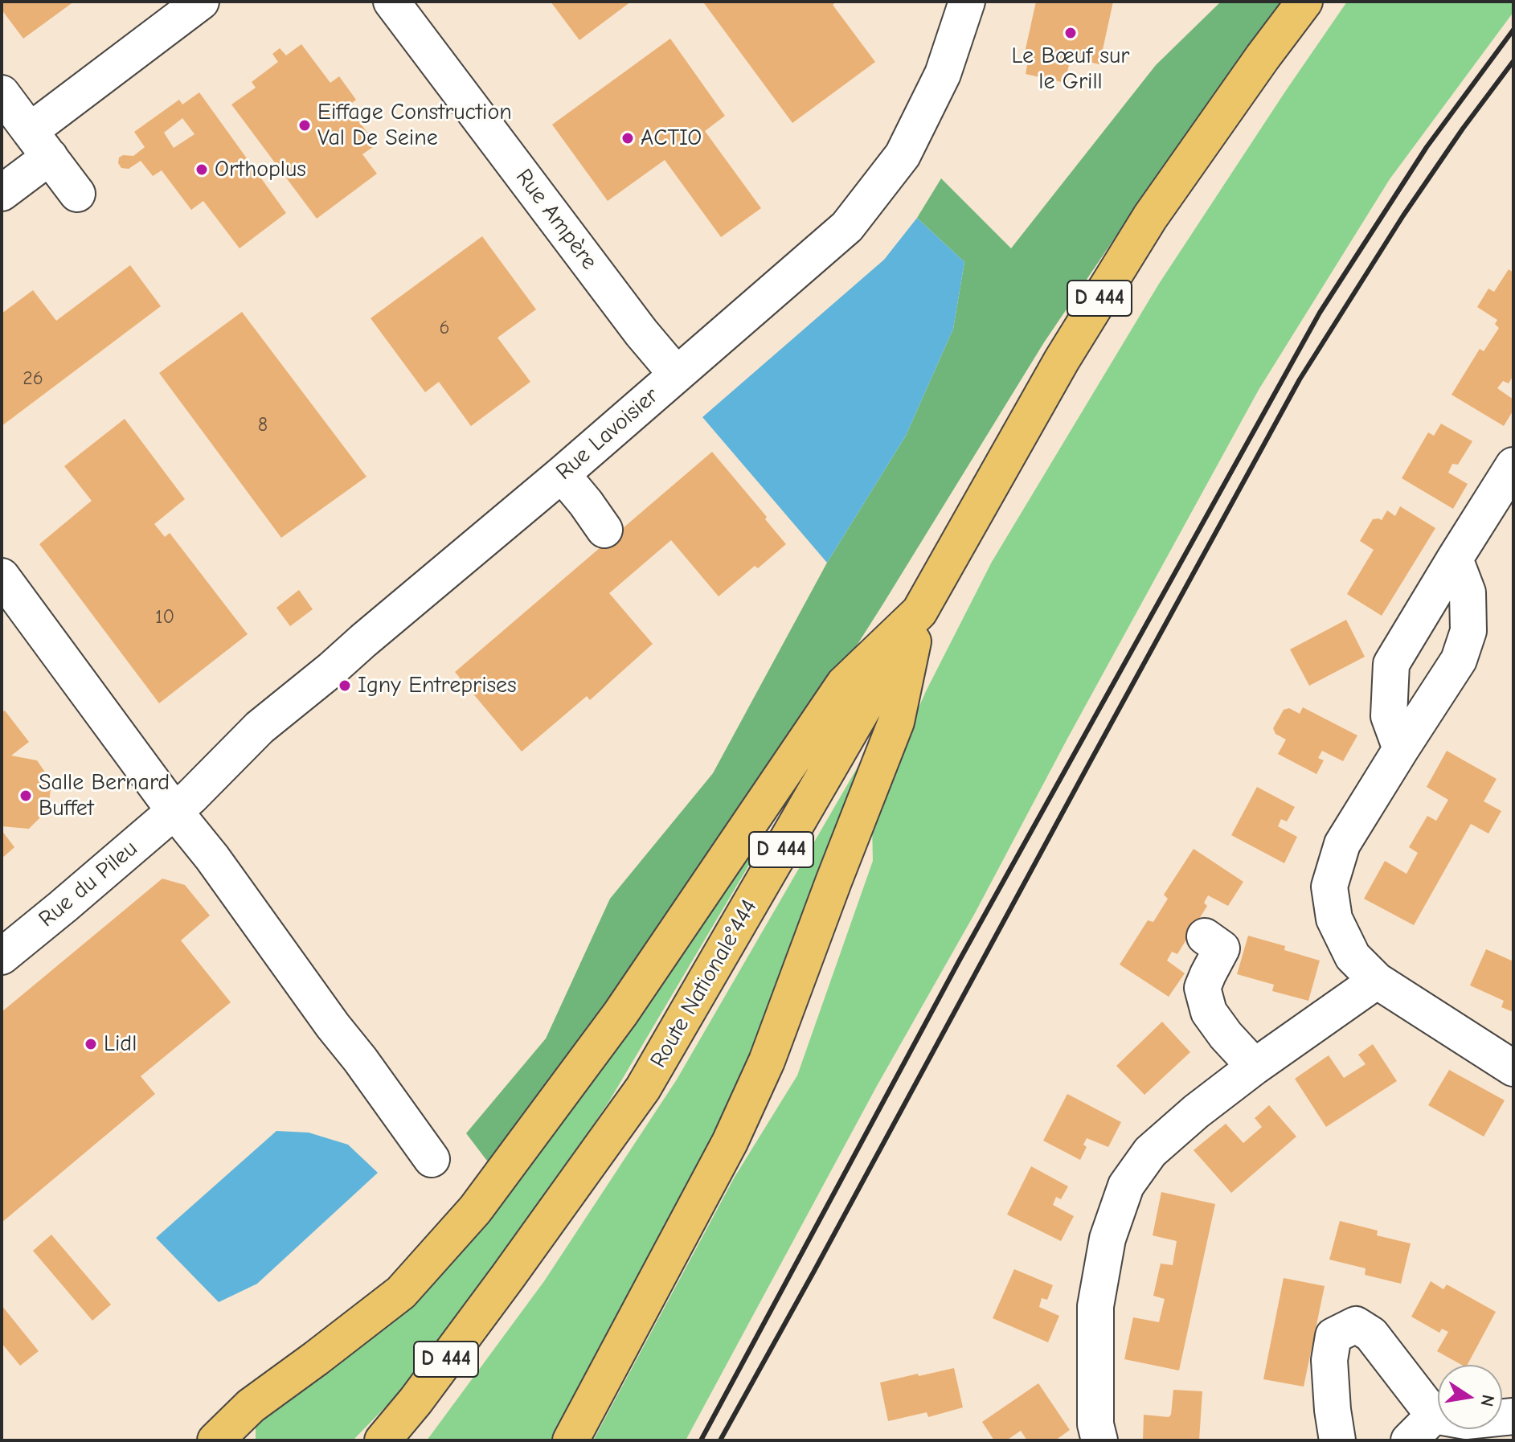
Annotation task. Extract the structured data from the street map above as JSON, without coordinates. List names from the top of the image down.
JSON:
{
  "streets": {
    "main road": ["D 444", "Route Nationale°444"],
    "street": ["Rue Ampère", "Rue Lavoisier", "Rue du Pileu"]
  },
  "crossings": [
    ["Rue Ampère", "Rue Lavoisier"],
    ["D 444", "Route Nationale°444"],
    ["Rue Lavoisier", "Rue du Pileu"]
  ],
  "places": [
    "Le Bœuf sur le Grill",
    "Eiffage Construction Val De Seine",
    "ACTIO",
    "Orthoplus",
    "Igny Entreprises",
    "Salle Bernard Buffet",
    "Lidl"
  ],
  "house_numbers": [
    "6",
    "26",
    "8",
    "10"
  ],
  "north": "right"
}
